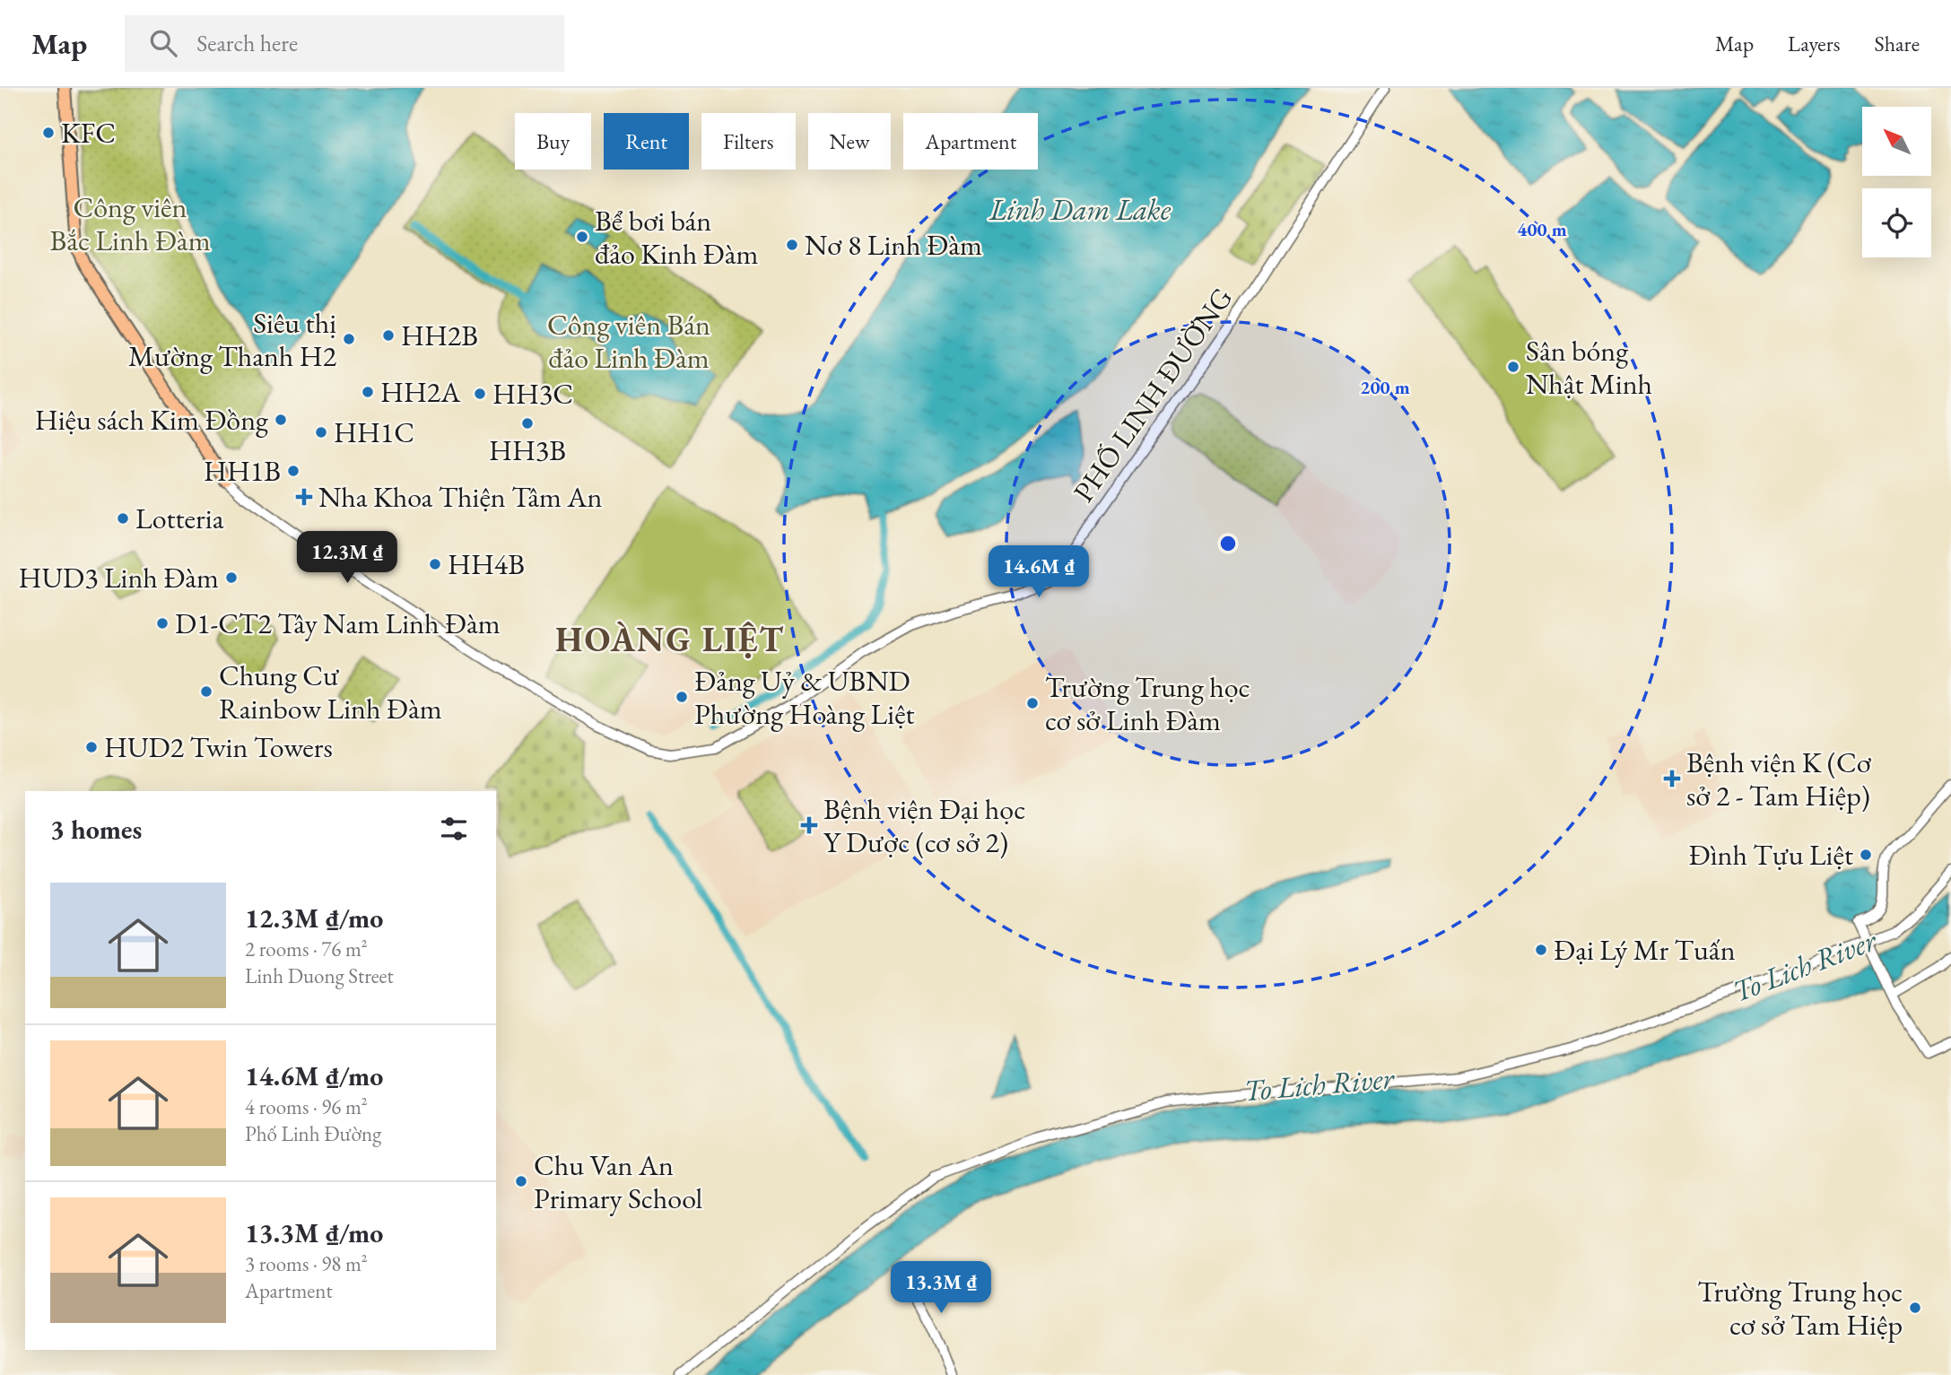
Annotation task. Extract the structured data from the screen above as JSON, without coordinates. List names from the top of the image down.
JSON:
{
  "districts": ["HOÀNG LIỆT"],
  "water": ["Linh Dam Lake", "To Lich River"],
  "parks": ["Công viên Bắc Linh Đàm", "Công viên Bán đảo Linh Đàm"],
  "places": {
    "other": [
      "KFC",
      "Bể bơi bán đảo Kinh Đàm",
      "Nơ 8 Linh Đàm",
      "HH2B",
      "Siêu thị Mường Thanh H2",
      "Sân bóng Nhật Minh",
      "HH2A",
      "HH3C",
      "Hiệu sách Kim Đồng",
      "HH3B",
      "HH1C",
      "HH1B",
      "Lotteria",
      "HH4B",
      "HUD3 Linh Đàm",
      "D1-CT2 Tây Nam Linh Đàm",
      "Chung Cư Rainbow Linh Đàm",
      "Đảng Uỷ & UBND Phường Hoàng Liệt",
      "Trường Trung học cơ sở Linh Đàm",
      "HUD2 Twin Towers",
      "Đình Tựu Liệt",
      "Đại Lý Mr Tuấn",
      "Chu Van An Primary School",
      "Trường Trung học cơ sở Tam Hiệp"
    ],
    "health": ["Nha Khoa Thiện Tâm An", "Bệnh viện K (Cơ sở 2 - Tam Hiệp)", "Bệnh viện Đại học Y Dược (cơ sở 2)"]
  },
  "north": "top left",
  "page": {
    "header": "Map",
    "search": "Search here",
    "nav": ["Map", "Layers", "Share"],
    "chip": [
      "Buy",
      "Rent",
      "Filters",
      "New",
      "Apartment"
    ],
    "price": ["12.3M ₫", "14.6M ₫", "13.3M ₫"],
    "heading": "3 homes",
    "list": [
      {
        "name": "12.3M ₫/mo",
        "note": "2 rooms · 76 m² · Linh Duong Street"
      },
      {
        "name": "14.6M ₫/mo",
        "note": "4 rooms · 96 m² · Phố Linh Đường"
      },
      {
        "name": "13.3M ₫/mo",
        "note": "3 rooms · 98 m² · Apartment"
      }
    ]
  },
  "rings": ["400 m", "200 m"]
}
